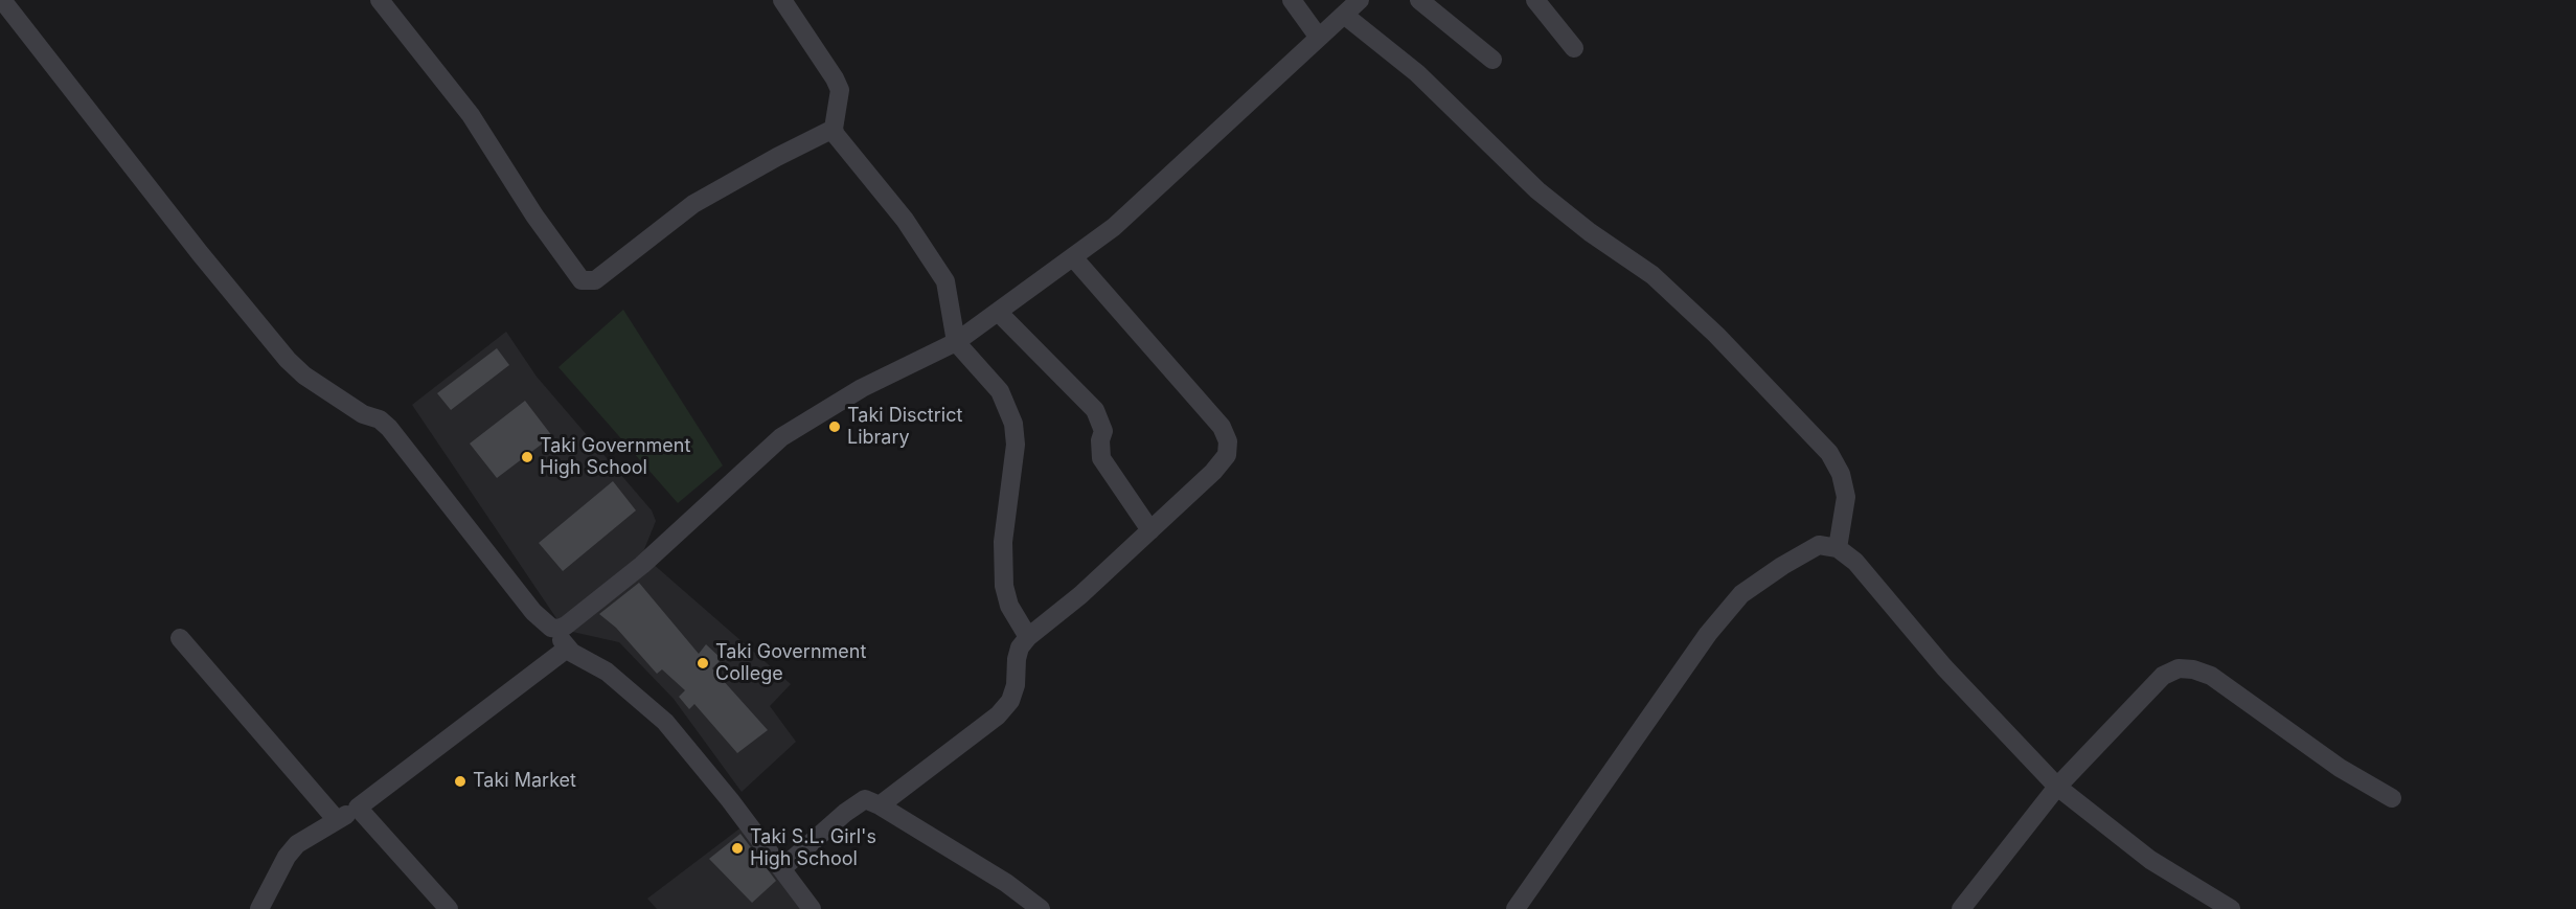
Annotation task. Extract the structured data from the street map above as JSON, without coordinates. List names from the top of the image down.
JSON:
{
  "places": [
    "Taki Disctrict Library",
    "Taki Government High School",
    "Taki Government College",
    "Taki Market",
    "Taki S.L. Girl's High School"
  ]
}
